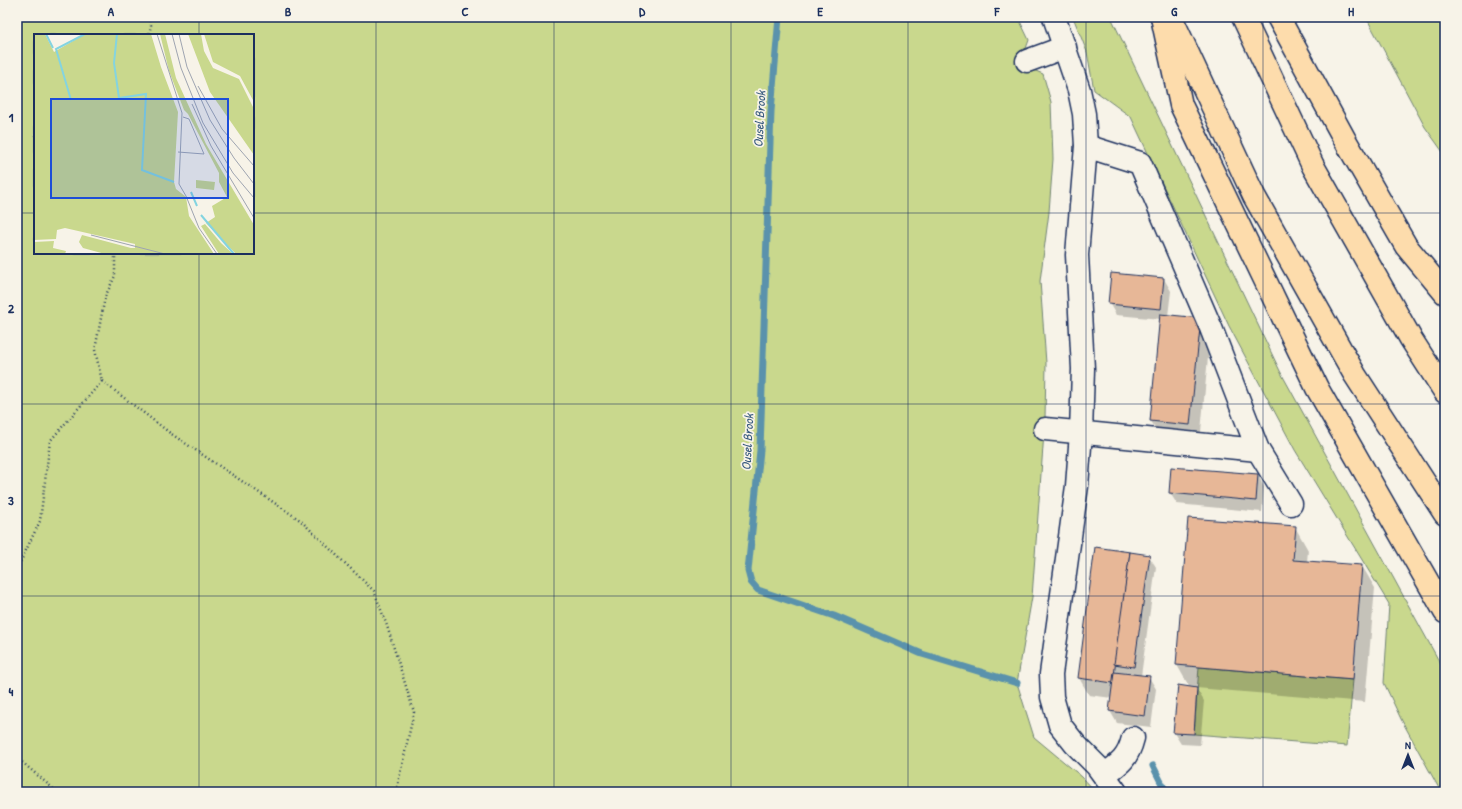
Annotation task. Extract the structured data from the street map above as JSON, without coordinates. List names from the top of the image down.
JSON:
{
  "water": ["Ousel Brook"],
  "north": "top",
  "grid": {
    "columns": [
      "A",
      "B",
      "C",
      "D",
      "E",
      "F",
      "G",
      "H"
    ],
    "rows": [
      "1",
      "2",
      "3",
      "4"
    ]
  }
}
